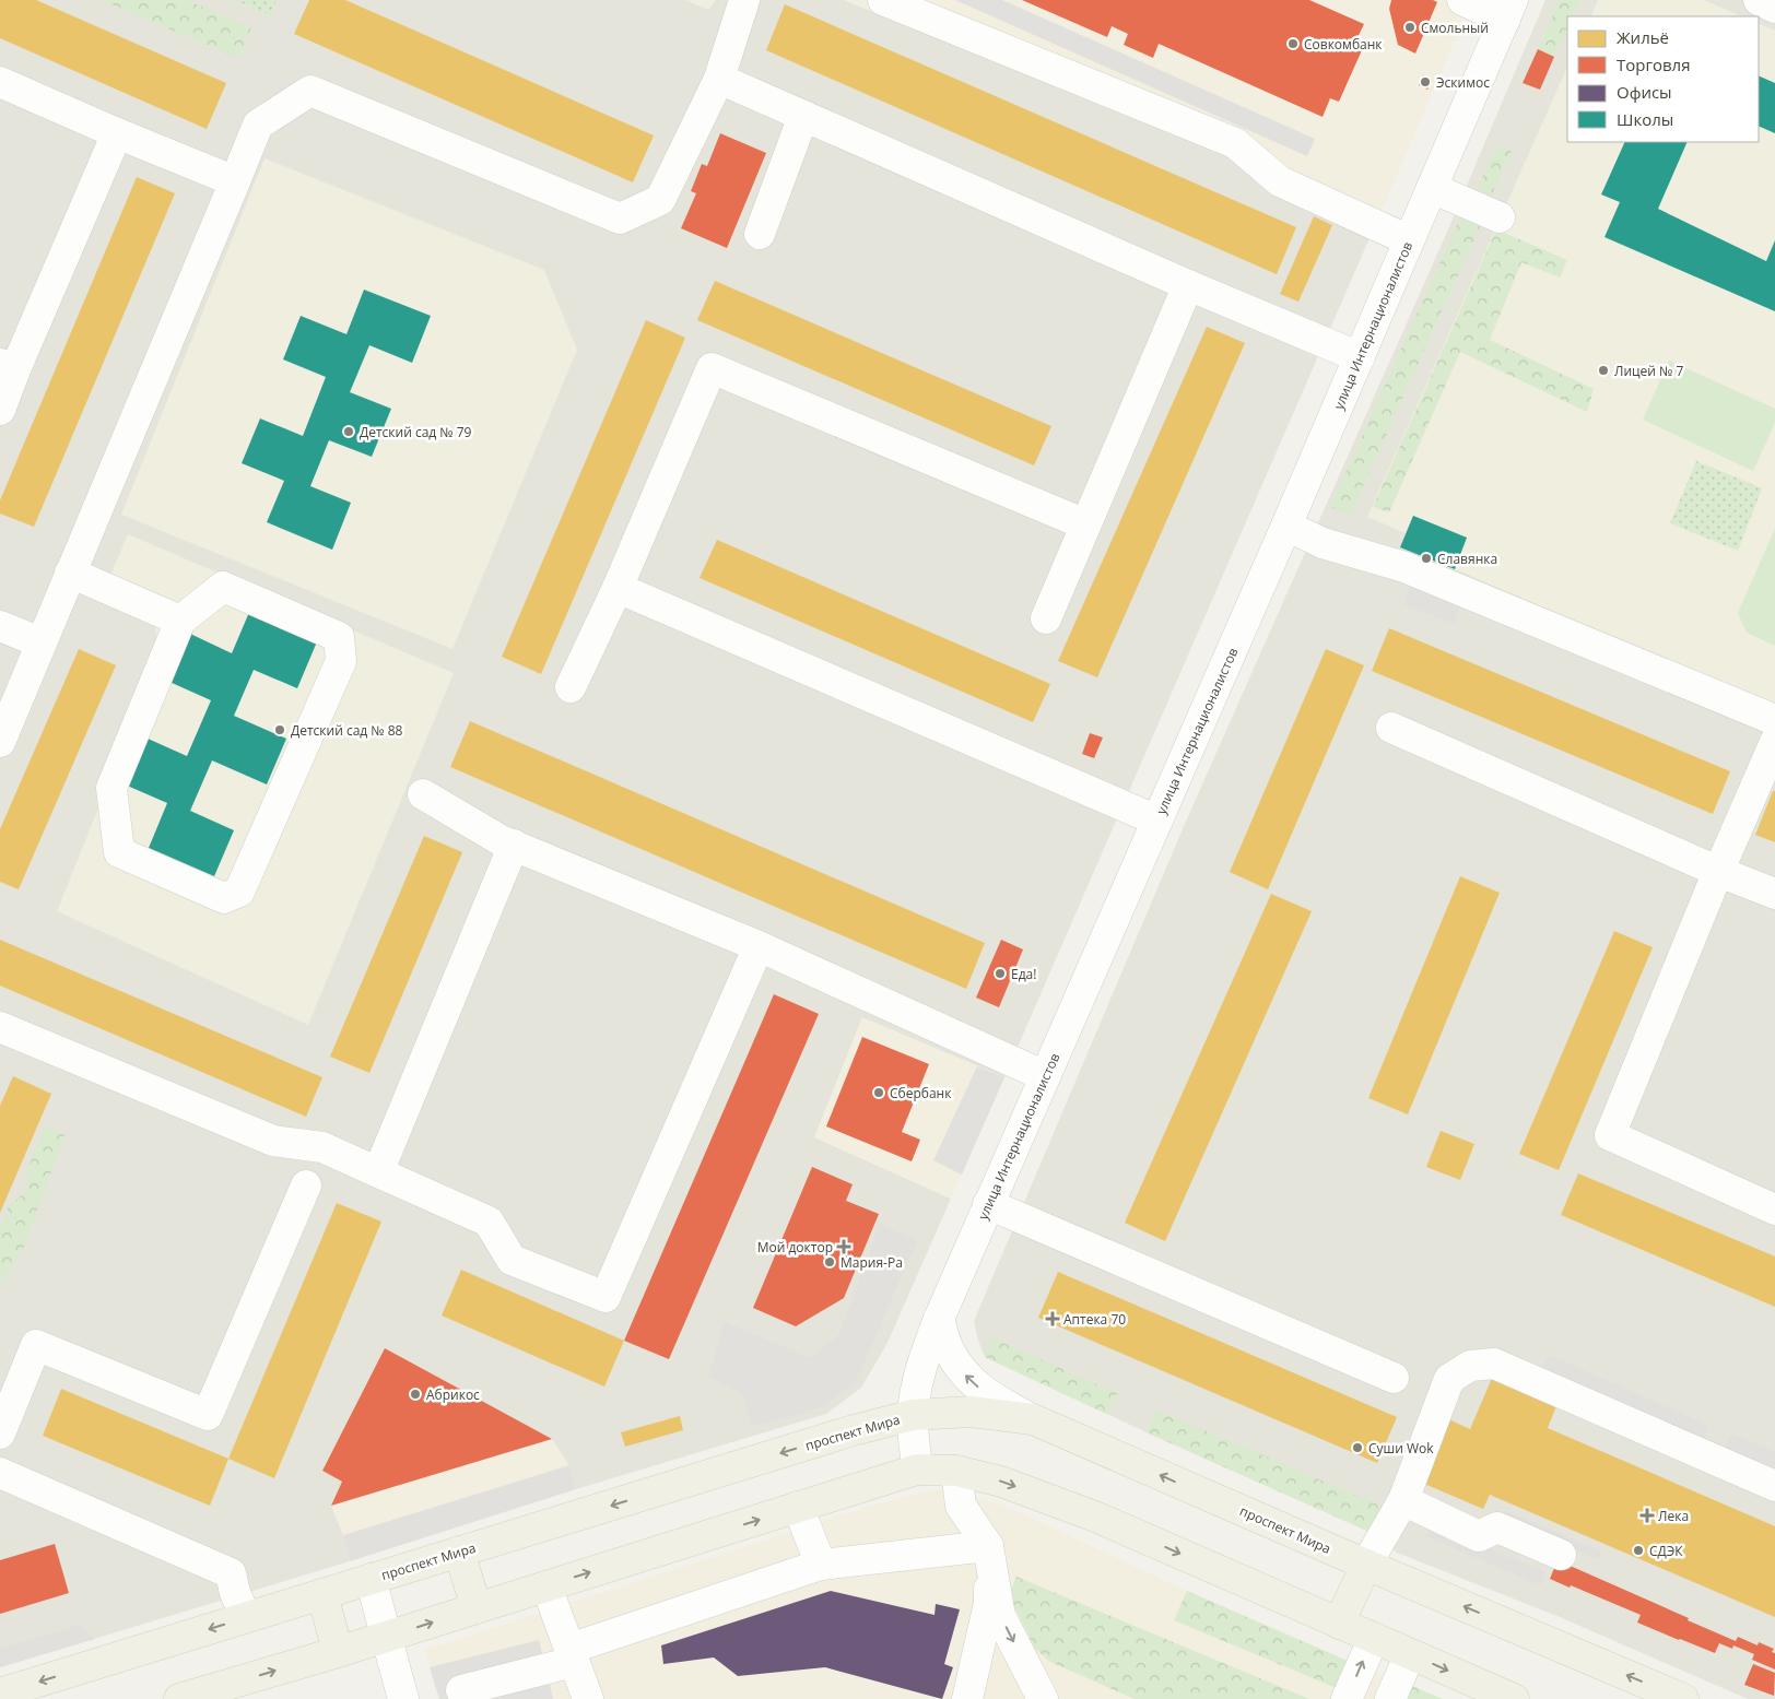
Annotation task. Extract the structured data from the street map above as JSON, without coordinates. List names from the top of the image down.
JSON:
{
  "streets": {
    "main road": ["проспект Мира"],
    "street": ["улица Интернационалистов"]
  },
  "crossings": [
    ["улица Интернационалистов", "проспект Мира"]
  ],
  "places": {
    "other": [
      "Смольный",
      "Совкомбанк",
      "Эскимос",
      "Лицей № 7",
      "Детский сад № 79",
      "Славянка",
      "Детский сад № 88",
      "Еда!",
      "Сбербанк",
      "Мария-Ра",
      "Абрикос",
      "Суши Wok",
      "СДЭК"
    ],
    "health": ["Мой доктор", "Аптека 70", "Лека"]
  },
  "legend": [
    "Жильё",
    "Торговля",
    "Офисы",
    "Школы"
  ]
}
